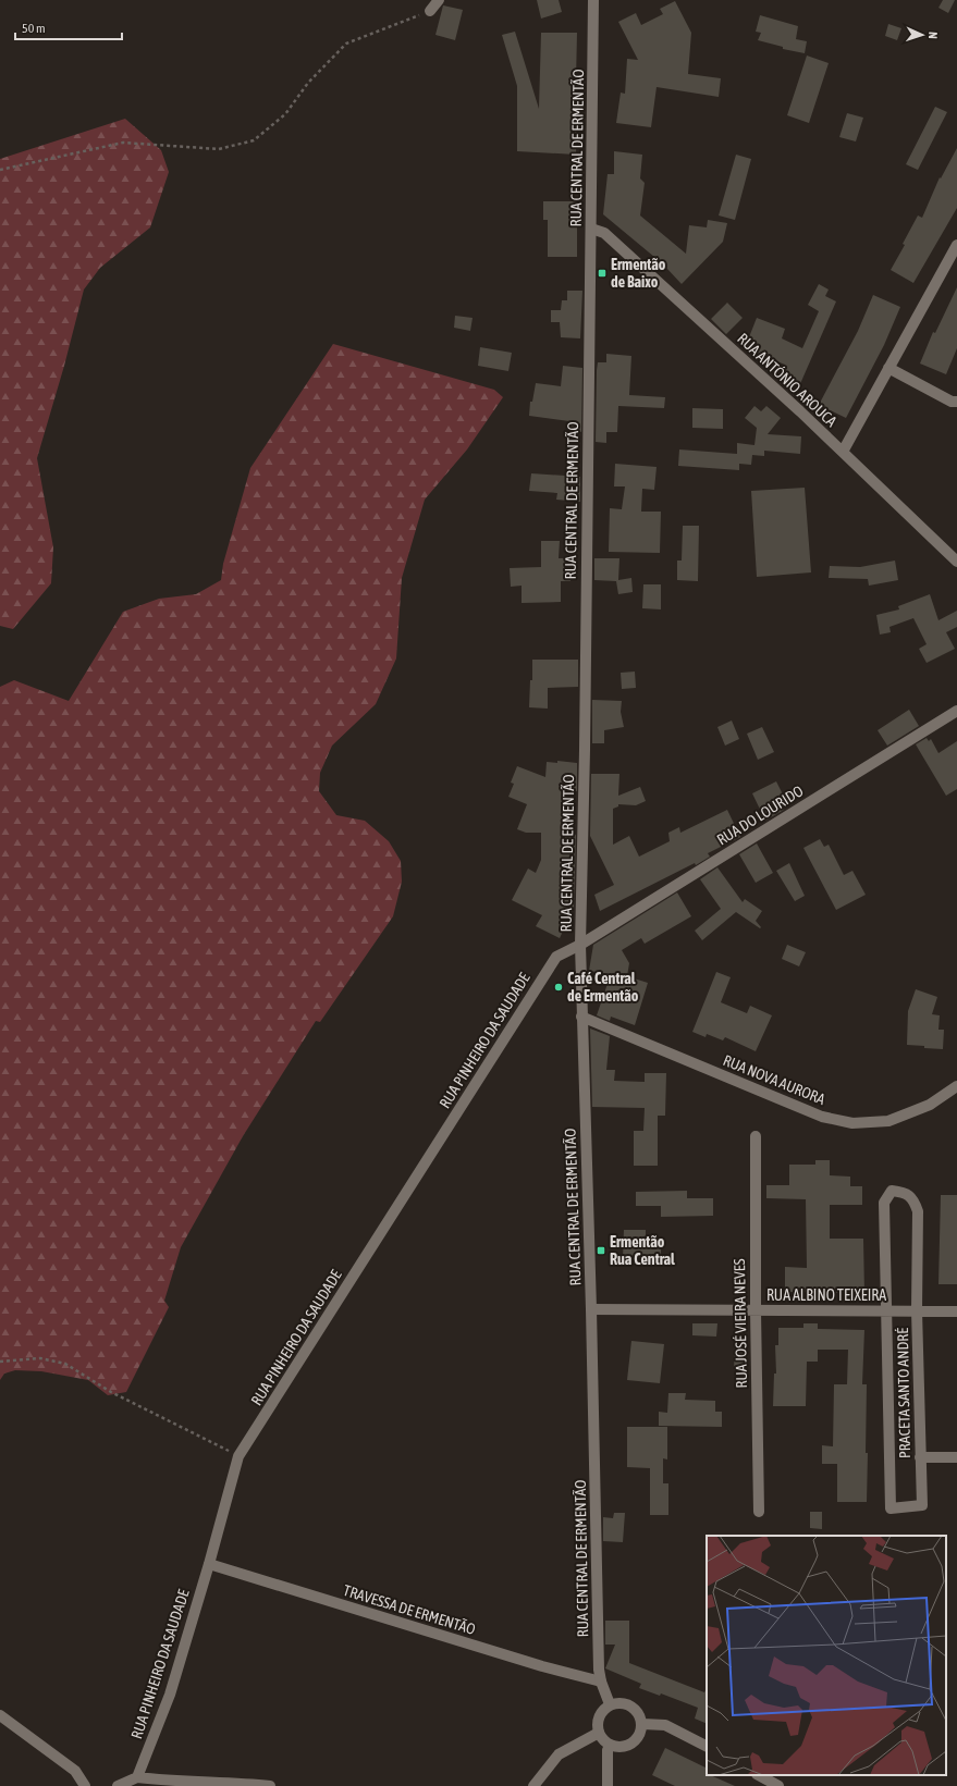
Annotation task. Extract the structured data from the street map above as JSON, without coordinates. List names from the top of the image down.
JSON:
{
  "streets": {
    "street": [
      "RUA CENTRAL DE ERMENTÃO",
      "RUA ANTÓNIO AROUCA",
      "RUA DO LOURIDO",
      "RUA PINHEIRO DA SAUDADE",
      "RUA NOVA AURORA",
      "RUA ALBINO TEIXEIRA",
      "RUA JOSÉ VIEIRA NEVES",
      "PRACETA SANTO ANDRÉ",
      "TRAVESSA DE ERMENTÃO"
    ]
  },
  "crossings": [
    ["RUA CENTRAL DE ERMENTÃO", "RUA ANTÓNIO AROUCA"],
    ["RUA CENTRAL DE ERMENTÃO", "RUA DO LOURIDO"],
    ["RUA CENTRAL DE ERMENTÃO", "RUA PINHEIRO DA SAUDADE"],
    ["RUA CENTRAL DE ERMENTÃO", "RUA NOVA AURORA"],
    ["RUA CENTRAL DE ERMENTÃO", "RUA ALBINO TEIXEIRA"],
    ["RUA CENTRAL DE ERMENTÃO", "TRAVESSA DE ERMENTÃO"],
    ["RUA DO LOURIDO", "RUA PINHEIRO DA SAUDADE"],
    ["RUA PINHEIRO DA SAUDADE", "TRAVESSA DE ERMENTÃO"],
    ["RUA ALBINO TEIXEIRA", "RUA JOSÉ VIEIRA NEVES"],
    ["RUA ALBINO TEIXEIRA", "PRACETA SANTO ANDRÉ"]
  ],
  "places": {
    "transit": ["Ermentão de Baixo", "Ermentão Rua Central"],
    "other": ["Café Central de Ermentão"]
  },
  "scale_bar": "50 m",
  "north": "right"
}
